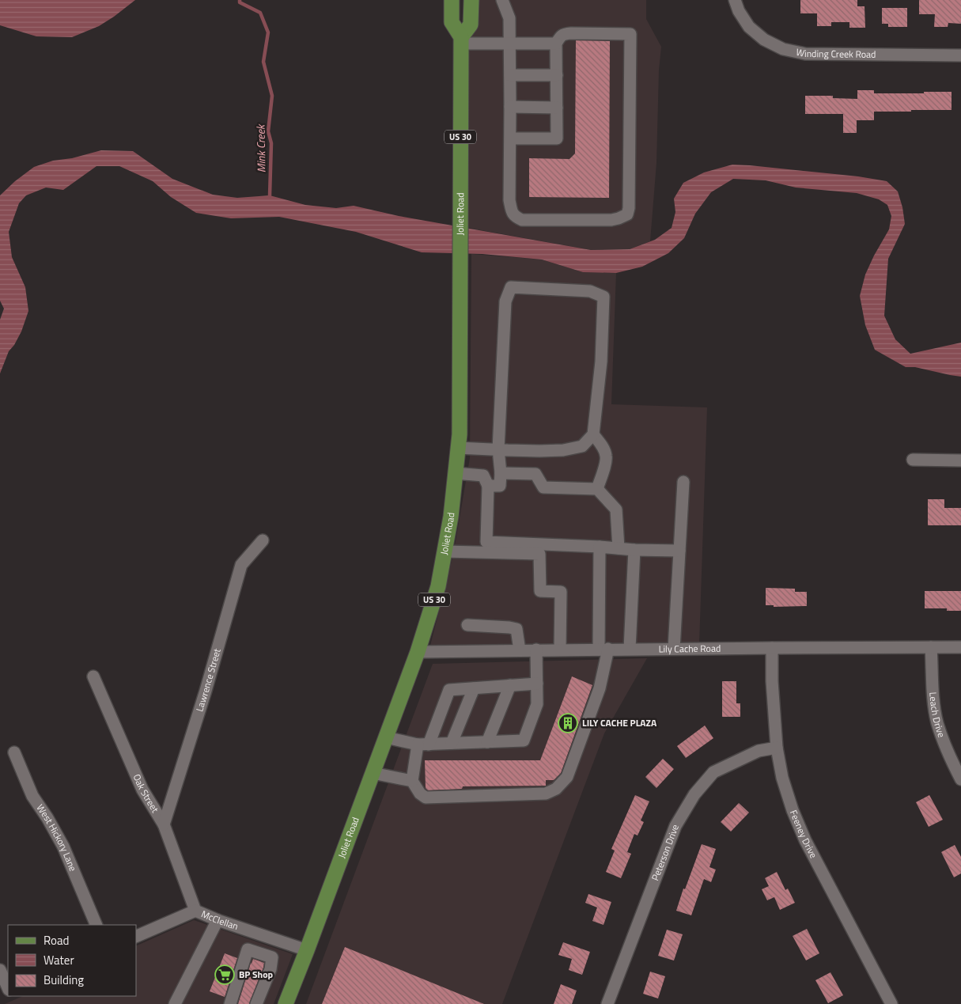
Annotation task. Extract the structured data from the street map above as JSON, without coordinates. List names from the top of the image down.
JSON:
{
  "streets": {
    "main road": ["US 30", "Joliet Road"],
    "street": [
      "Winding Creek Road",
      "Lily Cache Road",
      "Lawrence Street",
      "Leach Drive",
      "Oak Street",
      "Feeney Drive",
      "West Hickory Lane",
      "Peterson Drive",
      "McClellan"
    ]
  },
  "crossings": [
    ["Joliet Road", "Lily Cache Road"],
    ["Joliet Road", "McClellan"],
    ["Lily Cache Road", "Leach Drive"],
    ["Lily Cache Road", "Feeney Drive"],
    ["Lawrence Street", "Oak Street"],
    ["Oak Street", "McClellan"],
    ["Feeney Drive", "Peterson Drive"]
  ],
  "water": ["Mink Creek"],
  "places": {
    "building": ["LILY CACHE PLAZA"],
    "supermarket": ["BP Shop"]
  },
  "legend": ["Road", "Water", "Building"]
}
